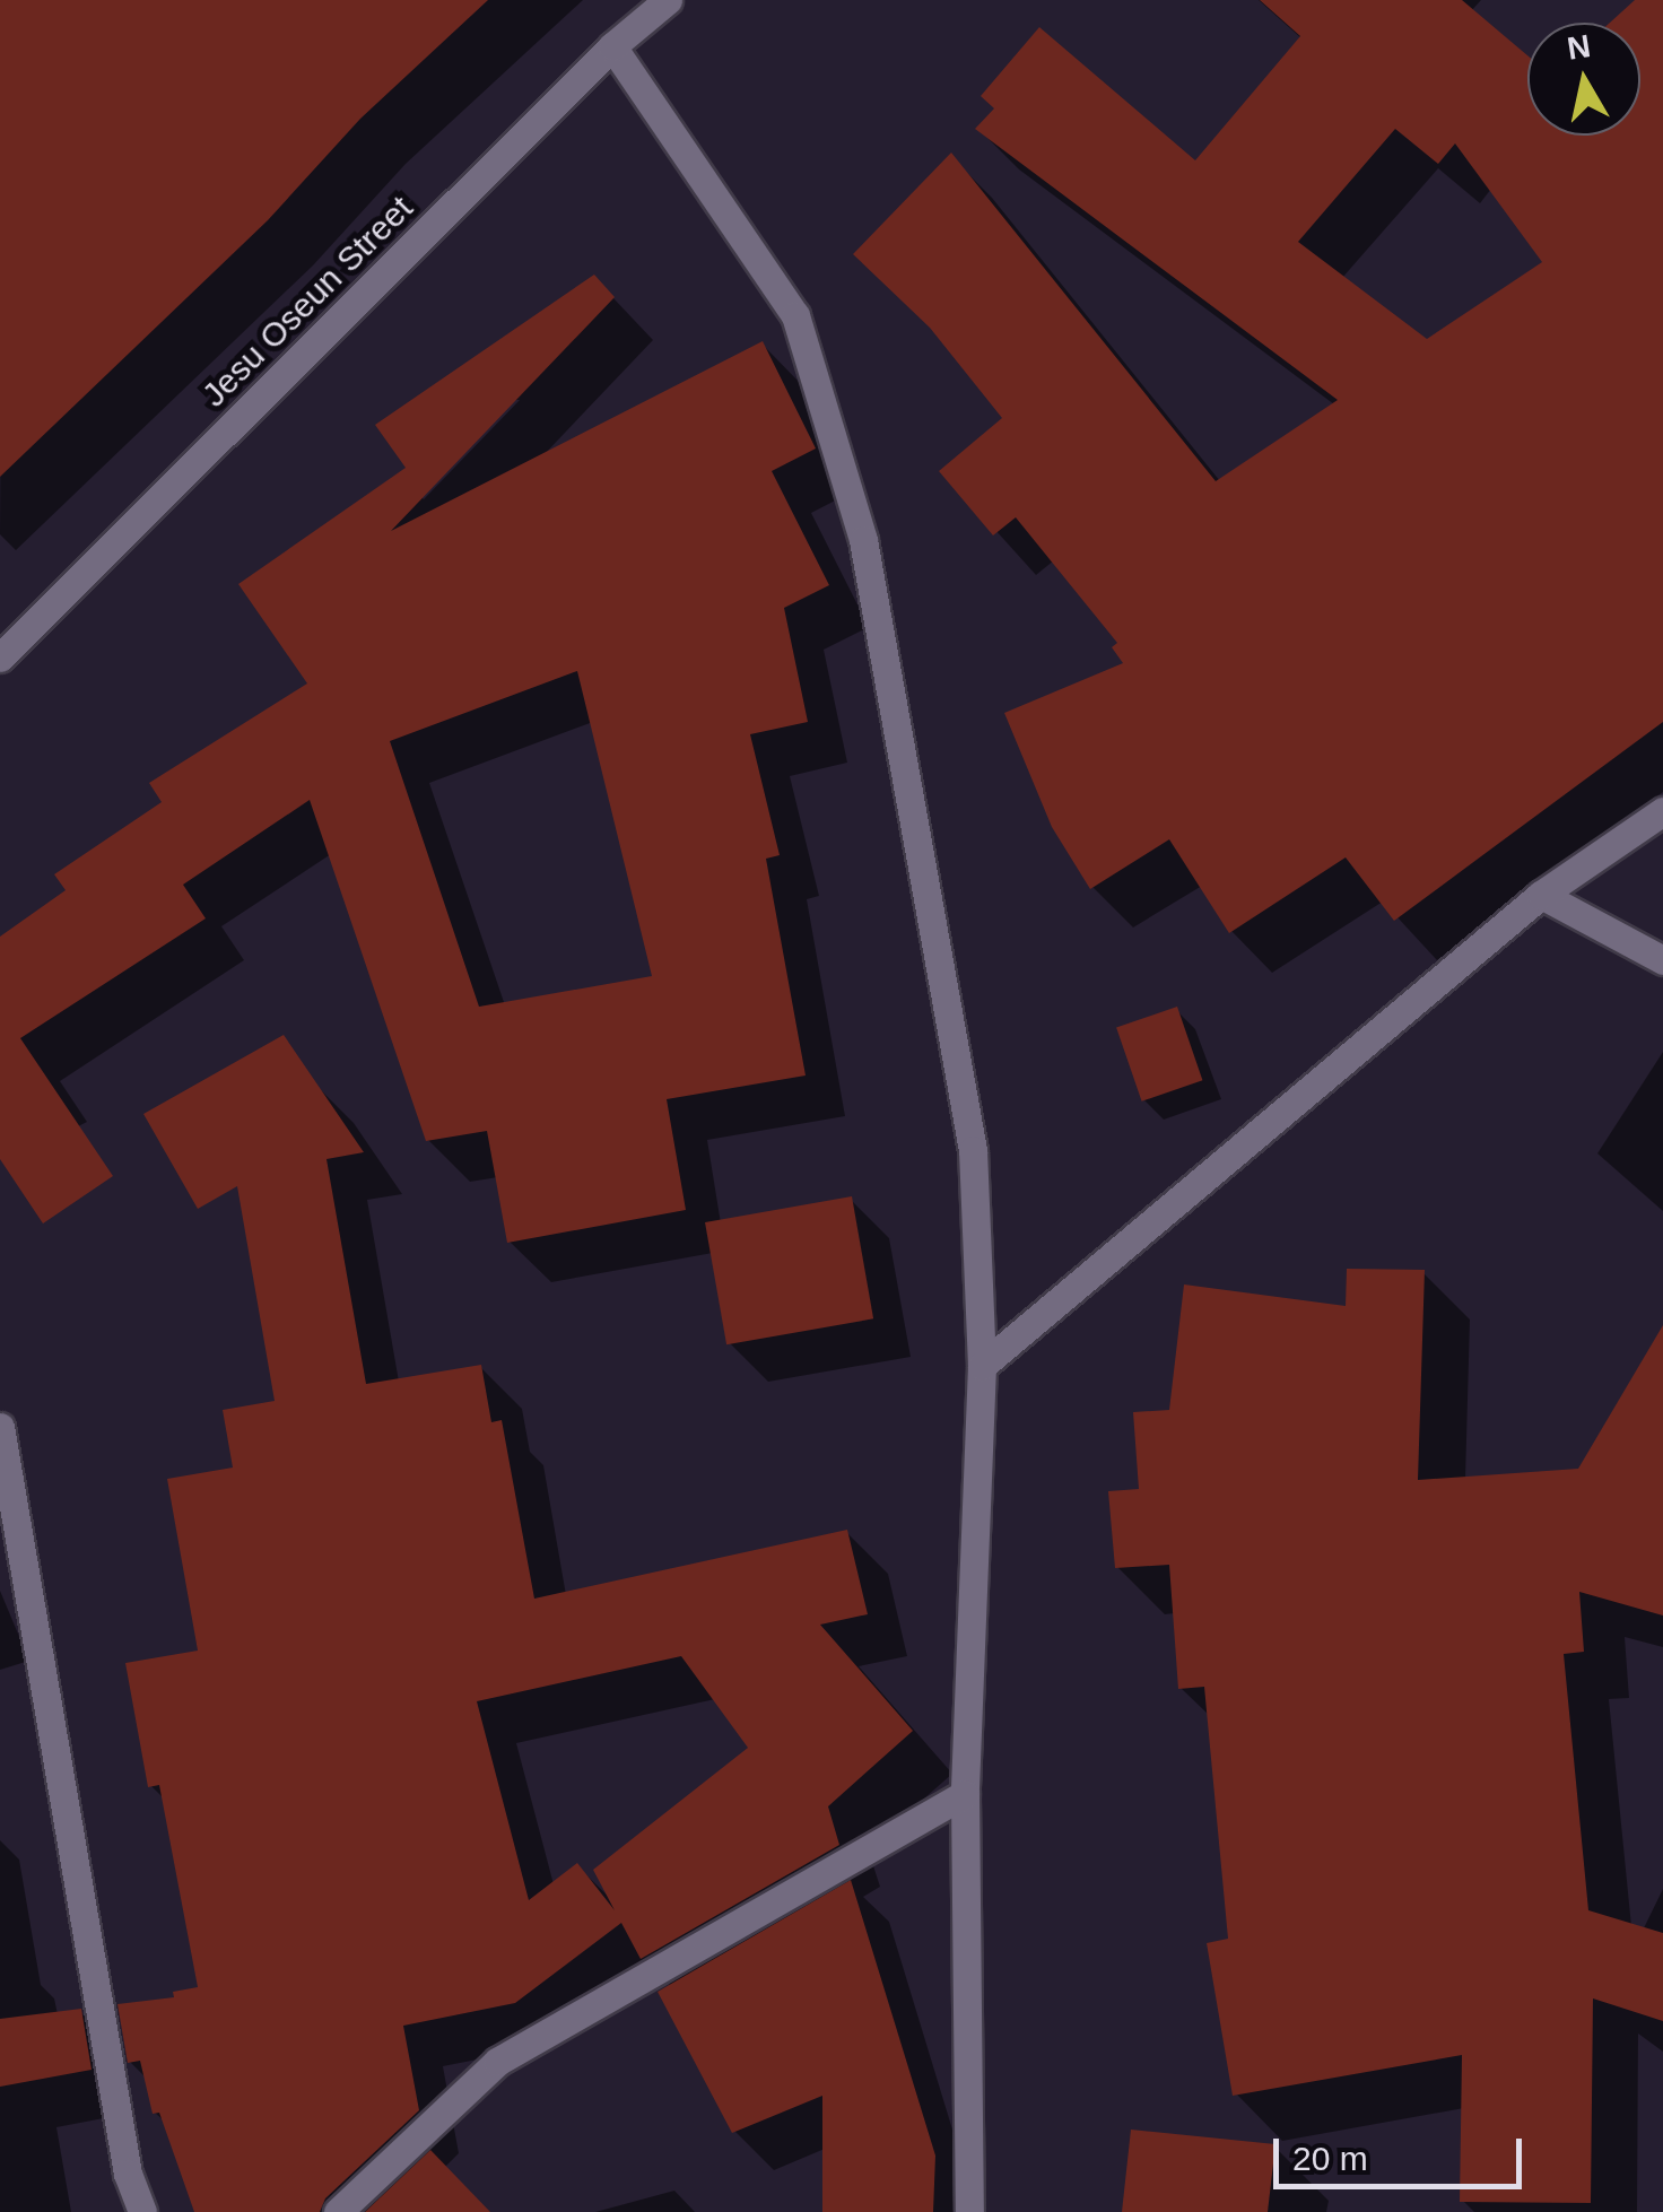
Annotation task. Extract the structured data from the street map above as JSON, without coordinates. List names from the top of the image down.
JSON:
{
  "streets": {
    "street": ["Jesu Oseun Street"]
  },
  "scale_bar": "20 m",
  "north": "top"
}
